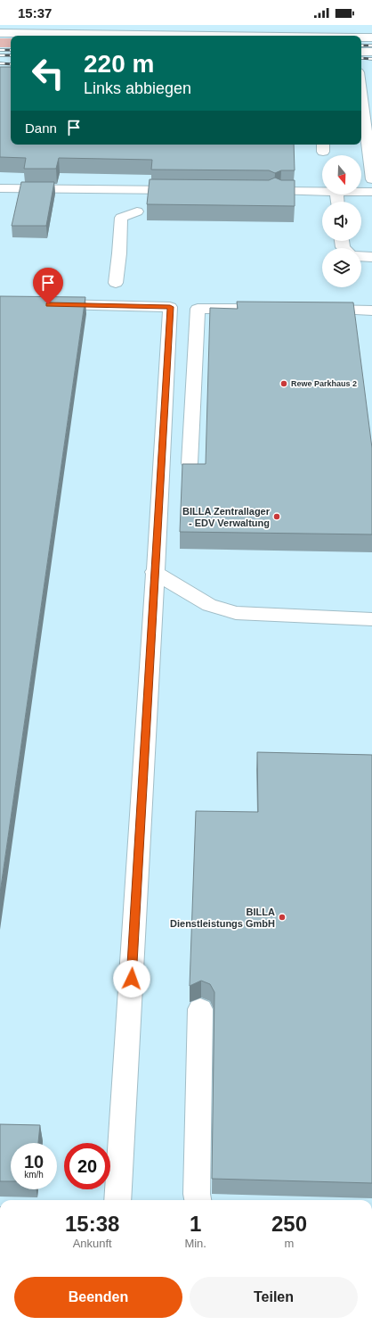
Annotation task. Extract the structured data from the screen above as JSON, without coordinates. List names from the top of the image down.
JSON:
{
  "places": ["Rewe Parkhaus 2", "BILLA Zentrallager - EDV Verwaltung", "BILLA Dienstleistungs GmbH"],
  "north": "bottom",
  "page": {
    "status": "15:37",
    "turn": ["220 m", "Links abbiegen"],
    "then": "Dann",
    "speed": "10 km/h",
    "limit": "20",
    "eta": [
      "15:38",
      "Ankunft",
      "1",
      "Min.",
      "250",
      "m"
    ],
    "buttons": ["Beenden", "Teilen"]
  }
}
